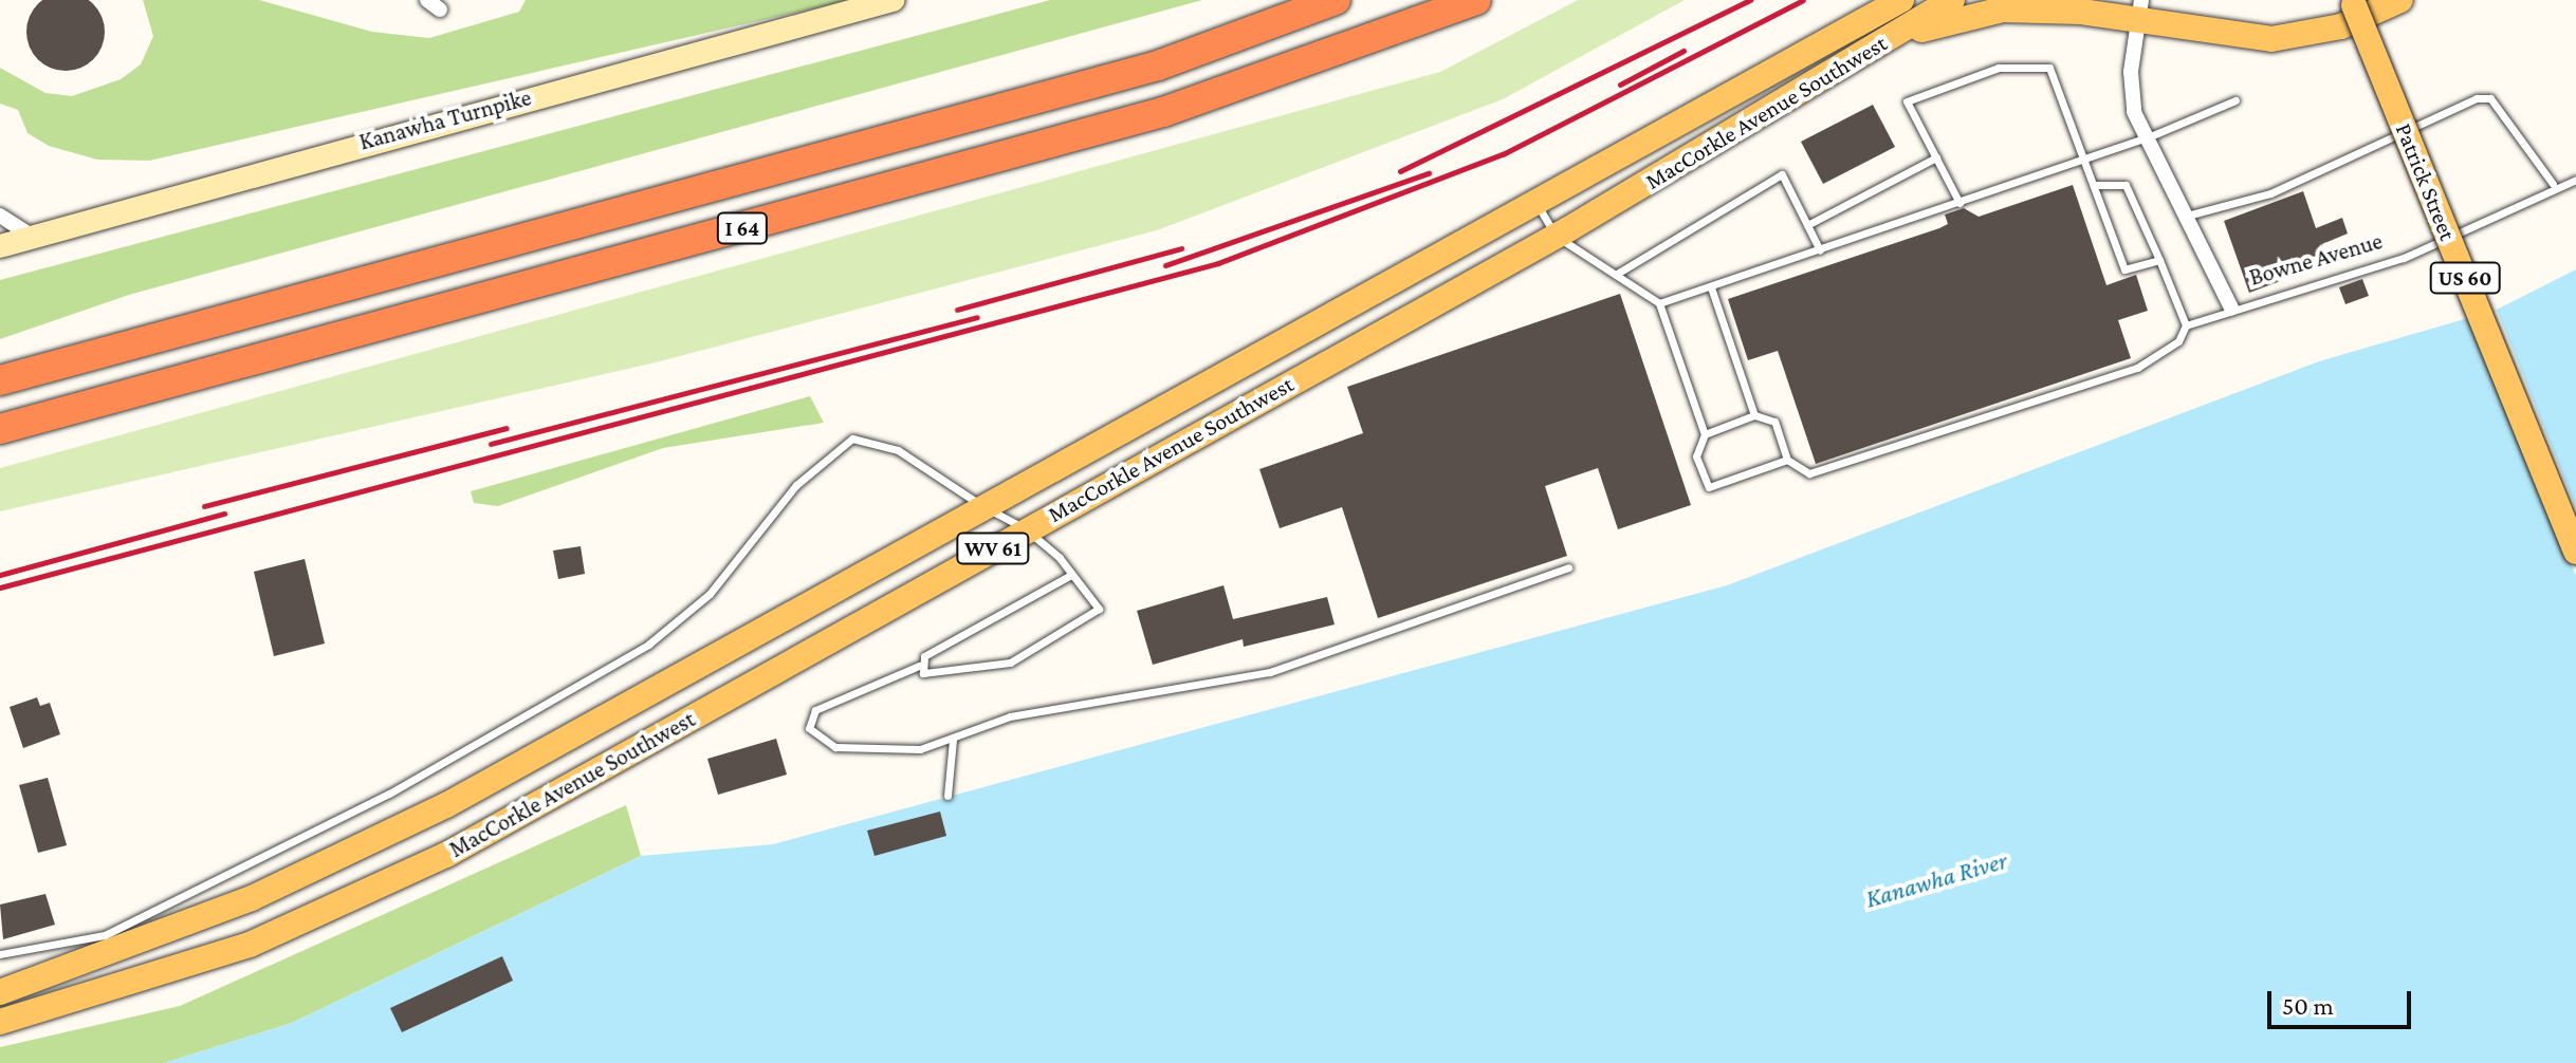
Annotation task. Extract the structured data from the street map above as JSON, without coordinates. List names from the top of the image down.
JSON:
{
  "streets": {
    "highway": ["I 64"],
    "main road": [
      "MacCorkle Avenue Southwest",
      "Kanawha Turnpike",
      "Patrick Street",
      "US 60",
      "WV 61"
    ],
    "street": ["Bowne Avenue"]
  },
  "water": ["Kanawha River"],
  "scale_bar": "50 m"
}
